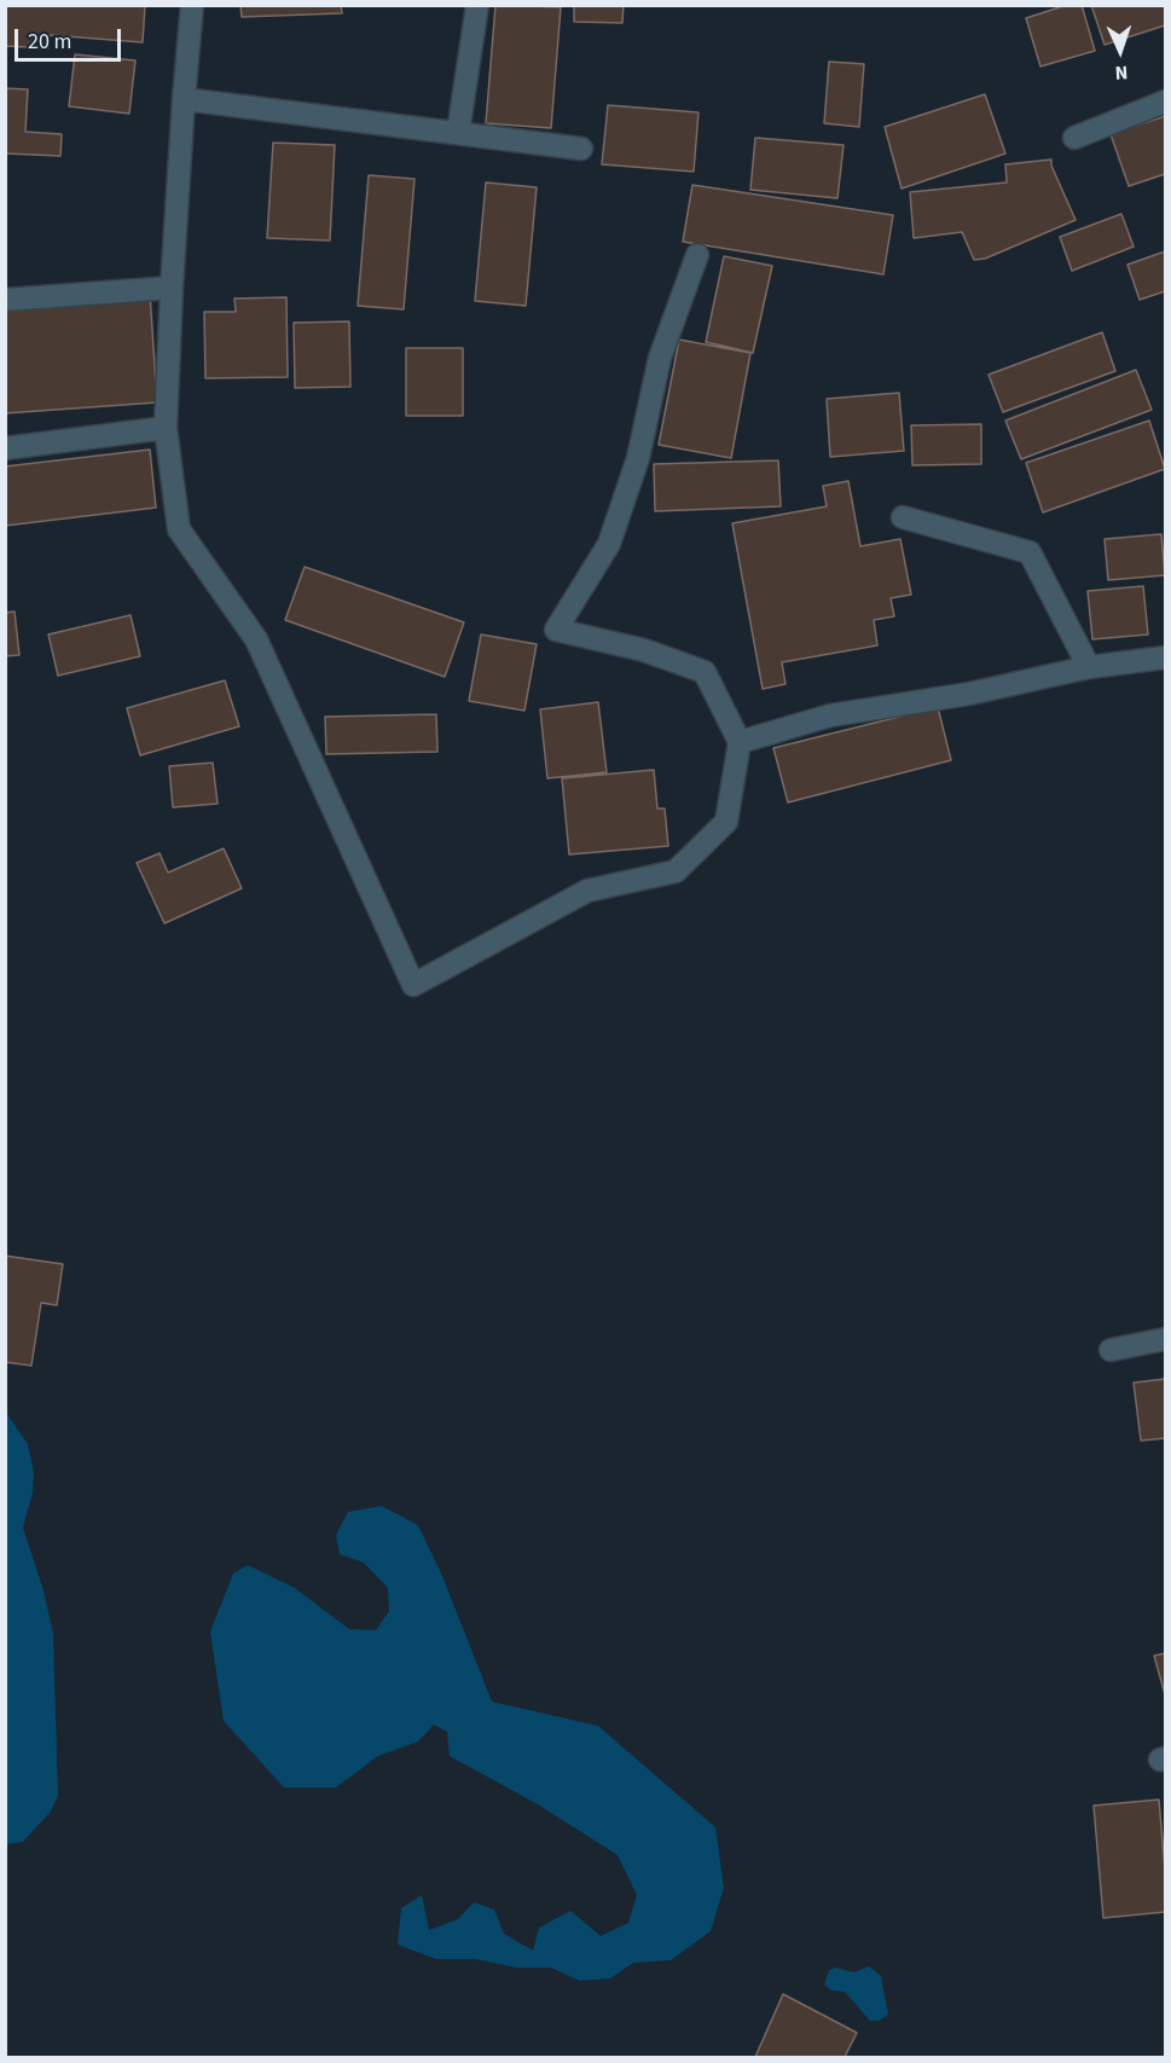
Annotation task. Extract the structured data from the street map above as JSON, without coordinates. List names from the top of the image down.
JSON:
{
  "scale_bar": "20 m",
  "north": "bottom"
}
